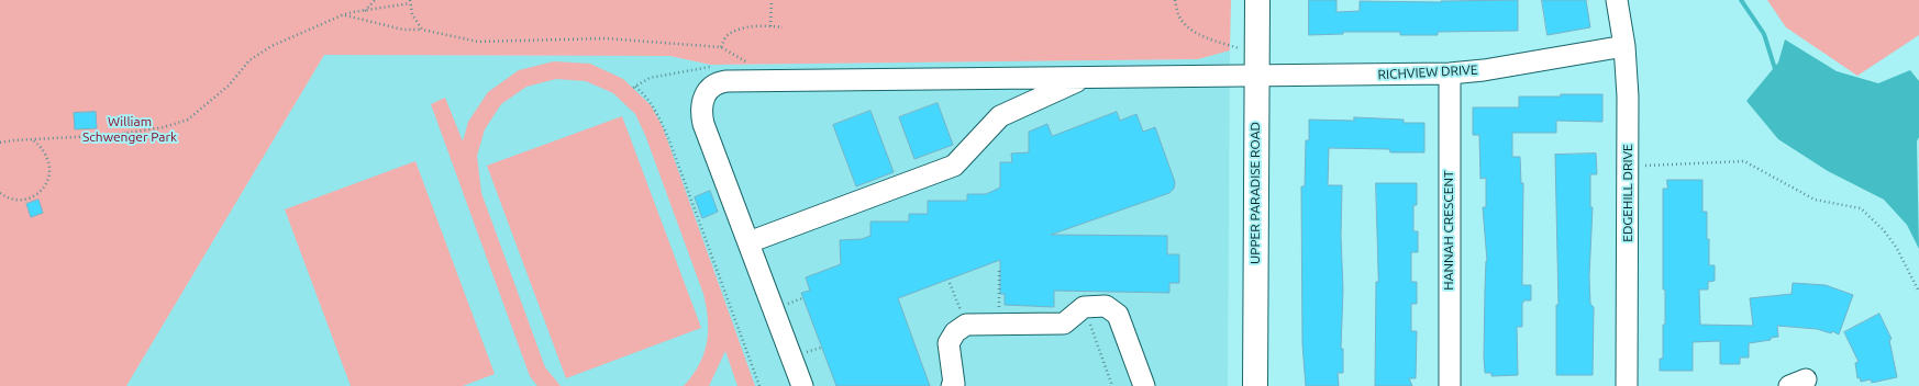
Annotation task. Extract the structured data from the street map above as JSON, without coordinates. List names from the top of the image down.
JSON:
{
  "streets": {
    "main road": ["UPPER PARADISE ROAD"],
    "street": ["RICHVIEW DRIVE", "EDGEHILL DRIVE", "HANNAH CRESCENT"]
  },
  "crossings": [
    ["RICHVIEW DRIVE", "UPPER PARADISE ROAD"],
    ["RICHVIEW DRIVE", "EDGEHILL DRIVE"],
    ["RICHVIEW DRIVE", "HANNAH CRESCENT"]
  ],
  "parks": ["William Schwenger Park"]
}
